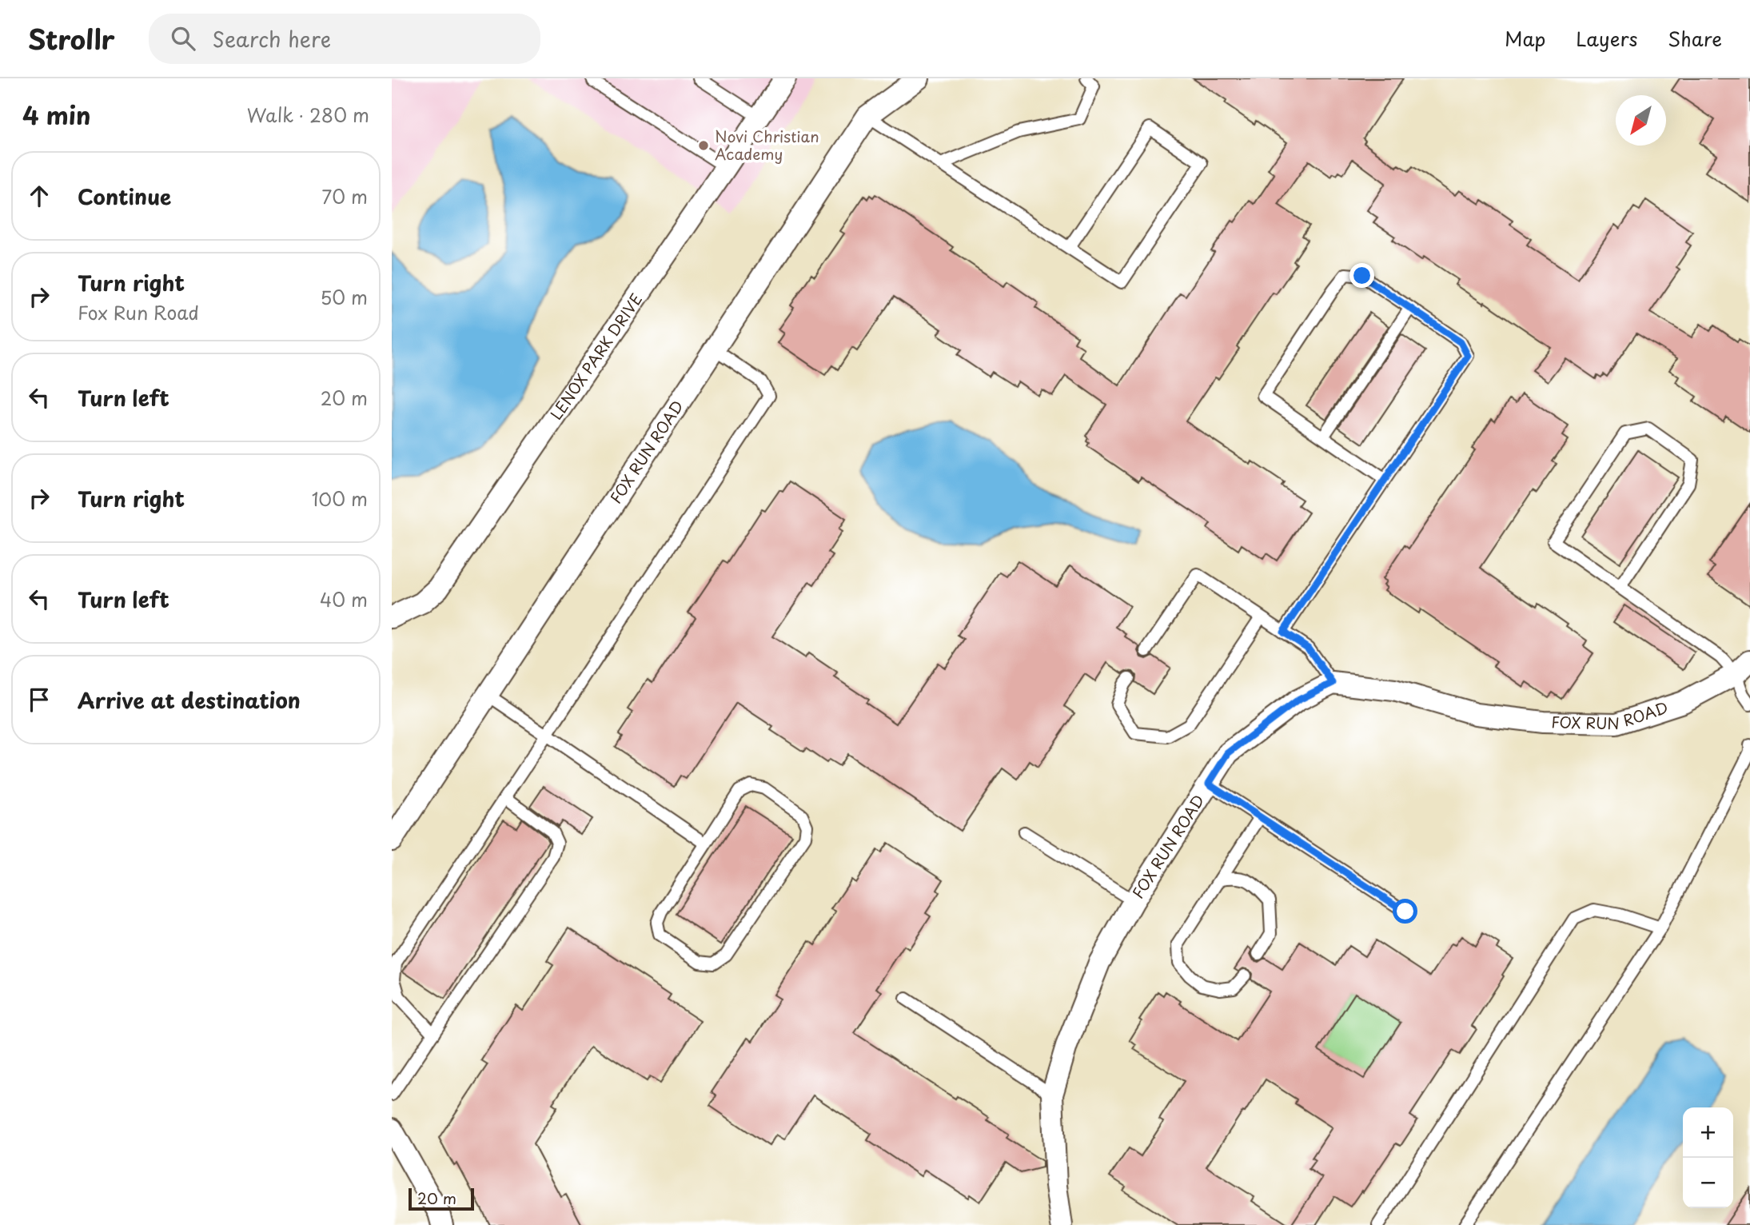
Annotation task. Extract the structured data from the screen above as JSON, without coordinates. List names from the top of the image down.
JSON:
{
  "streets": {
    "street": ["LENOX PARK DRIVE", "FOX RUN ROAD"]
  },
  "places": ["Novi Christian Academy"],
  "scale_bar": "20 m",
  "north": "bottom left",
  "page": {
    "header": "Strollr",
    "search": "Search here",
    "nav": ["Map", "Layers", "Share"],
    "heading": ["4 min", "Walk · 280 m"],
    "list": [
      ["Continue", "70 m"],
      ["Turn right", "Fox Run Road", "50 m"],
      ["Turn left", "20 m"],
      ["Turn right", "100 m"],
      ["Turn left", "40 m"],
      "Arrive at destination"
    ],
    "map_buttons": ["+", "−"],
    "scale": "20 m"
  }
}
